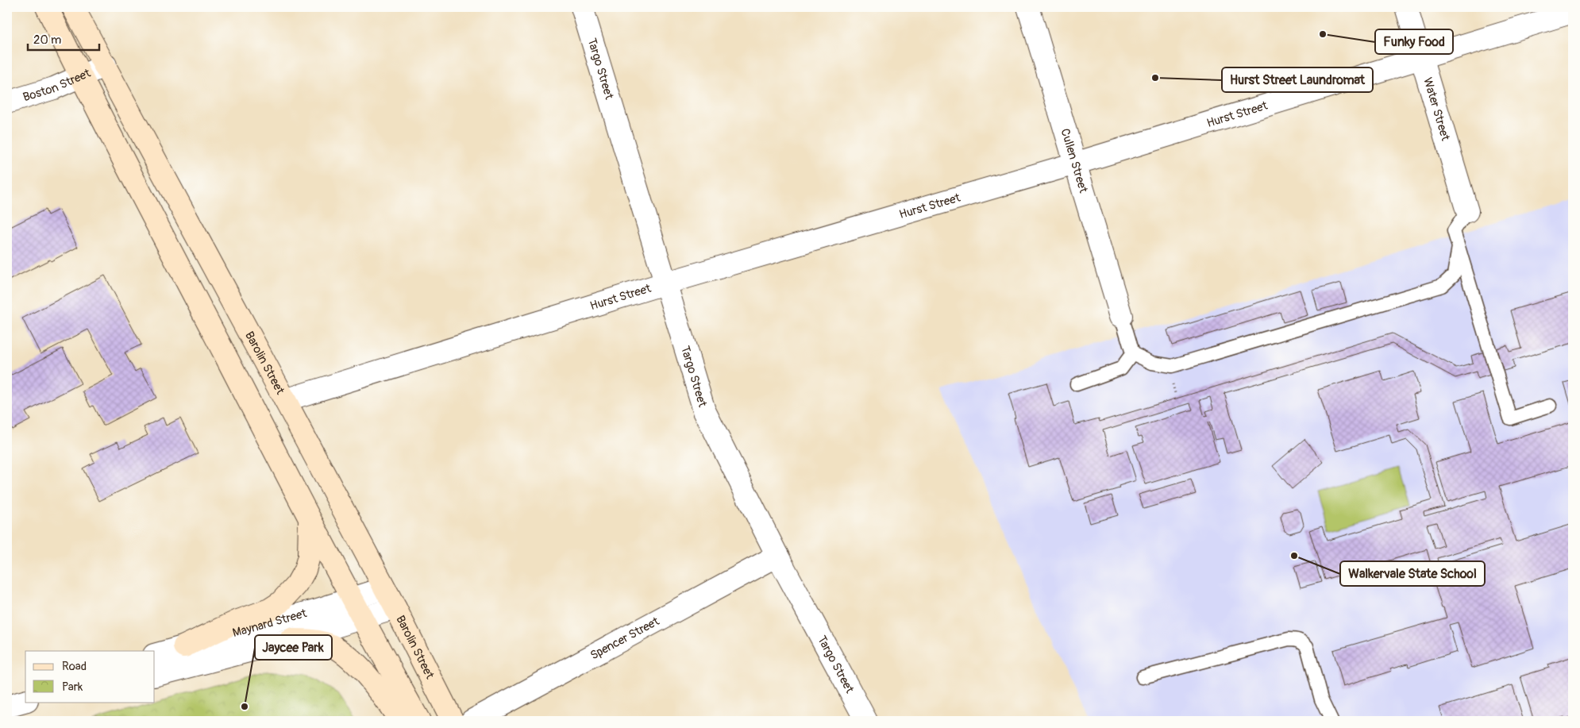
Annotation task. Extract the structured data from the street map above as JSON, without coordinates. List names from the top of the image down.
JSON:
{
  "streets": {
    "main road": ["Barolin Street"],
    "street": [
      "Targo Street",
      "Boston Street",
      "Water Street",
      "Hurst Street",
      "Cullen Street",
      "Maynard Street",
      "Spencer Street"
    ]
  },
  "crossings": [
    ["Targo Street", "Hurst Street"],
    ["Targo Street", "Spencer Street"],
    ["Boston Street", "Barolin Street"],
    ["Water Street", "Hurst Street"],
    ["Hurst Street", "Cullen Street"],
    ["Hurst Street", "Barolin Street"],
    ["Barolin Street", "Maynard Street"]
  ],
  "places": [
    "Funky Food",
    "Hurst Street Laundromat",
    "Walkervale State School",
    "Jaycee Park"
  ],
  "legend": ["Road", "Park"],
  "scale_bar": "20 m"
}
